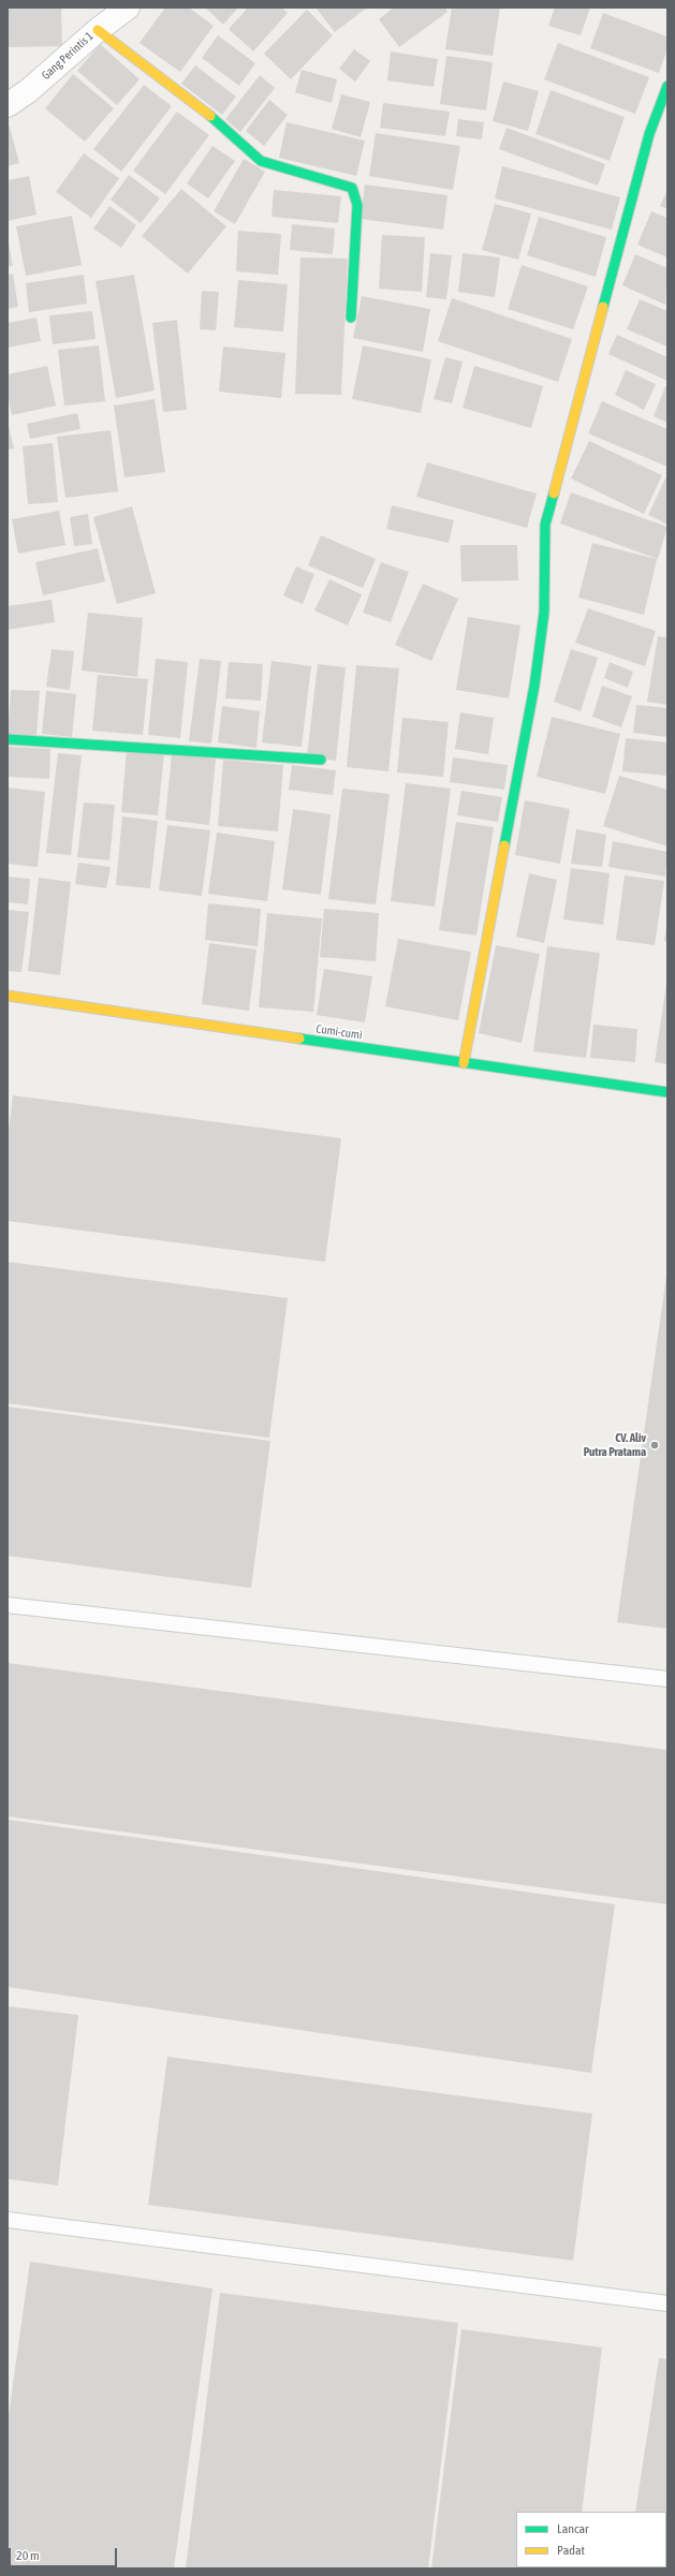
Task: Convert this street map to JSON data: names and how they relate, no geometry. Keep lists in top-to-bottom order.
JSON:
{
  "streets": {
    "street": ["Gang Perintis 1", "Cumi-cumi"]
  },
  "places": ["CV. Aliv Putra Pratama"],
  "legend": ["Lancar", "Padat"],
  "scale_bar": "20 m"
}
